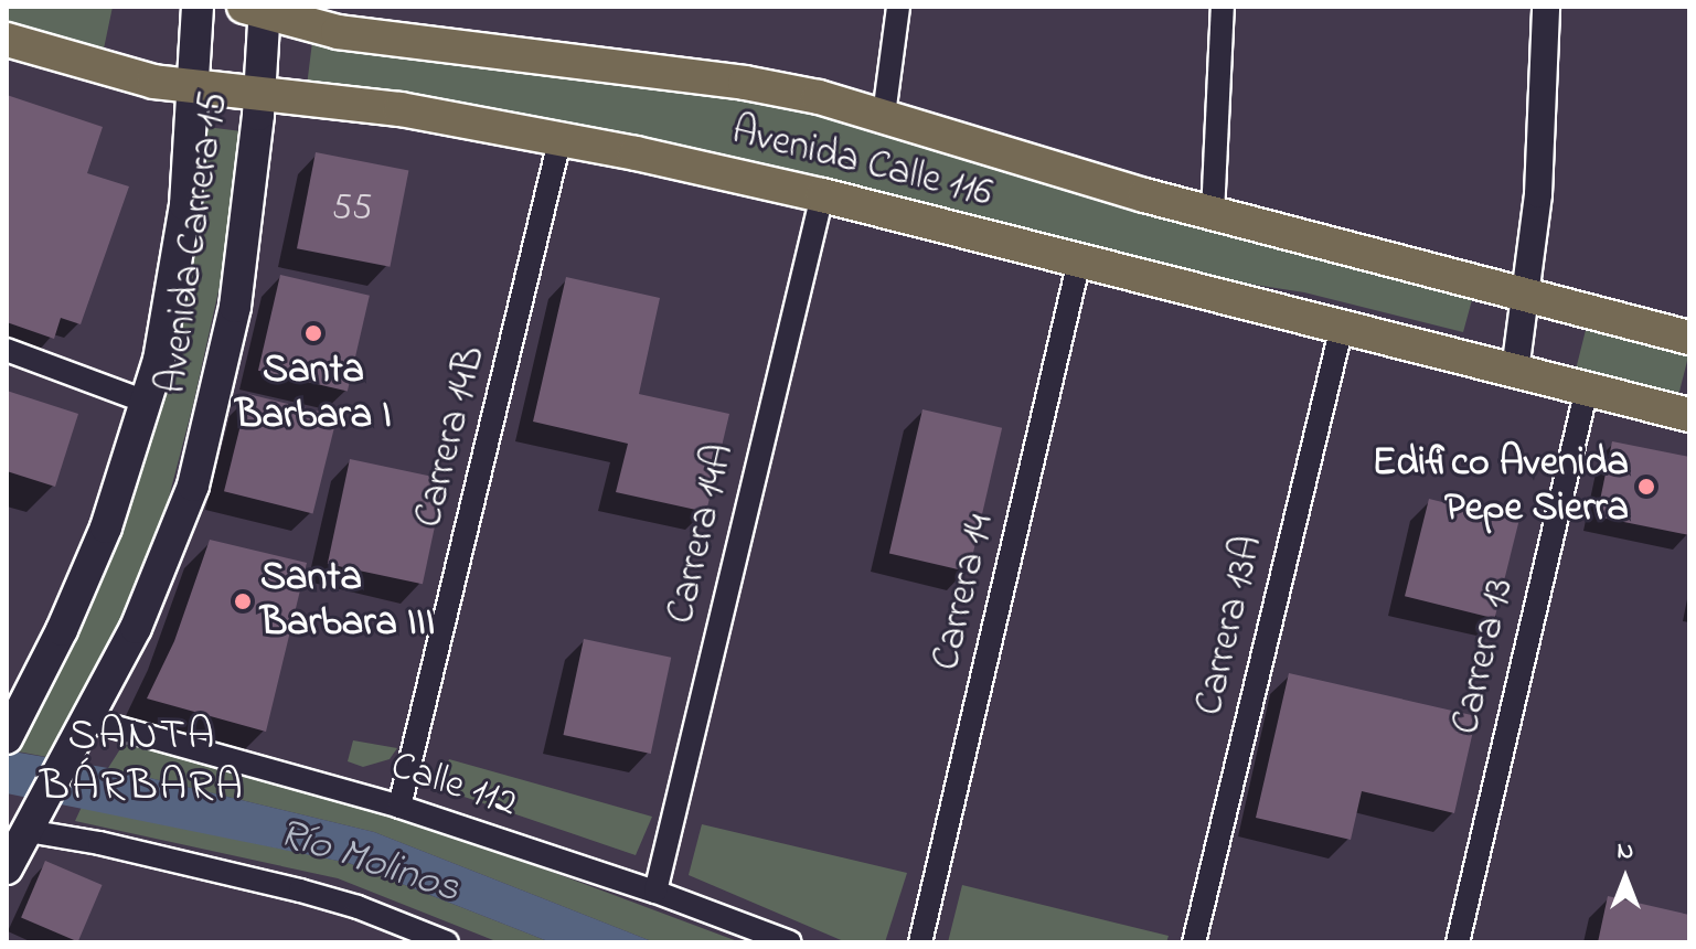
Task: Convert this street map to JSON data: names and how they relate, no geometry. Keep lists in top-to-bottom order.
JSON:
{
  "streets": {
    "main road": ["Avenida Calle 116", "Avenida Carrera 15"],
    "street": [
      "Carrera 14B",
      "Carrera 14A",
      "Carrera 14",
      "Carrera 13A",
      "Carrera 13",
      "Calle 112"
    ]
  },
  "crossings": [
    ["Avenida Calle 116", "Avenida Carrera 15"],
    ["Avenida Calle 116", "Carrera 14B"],
    ["Avenida Calle 116", "Carrera 14A"],
    ["Avenida Calle 116", "Carrera 14"],
    ["Avenida Calle 116", "Carrera 13A"],
    ["Avenida Calle 116", "Carrera 13"],
    ["Avenida Carrera 15", "Calle 112"],
    ["Carrera 14B", "Calle 112"],
    ["Carrera 14A", "Calle 112"]
  ],
  "districts": ["SANTA BÁRBARA"],
  "water": ["Río Molinos"],
  "places": ["Santa Barbara I", "Edifico Avenida Pepe Sierra", "Santa Barbara III"],
  "house_numbers": ["55"],
  "north": "top"
}
